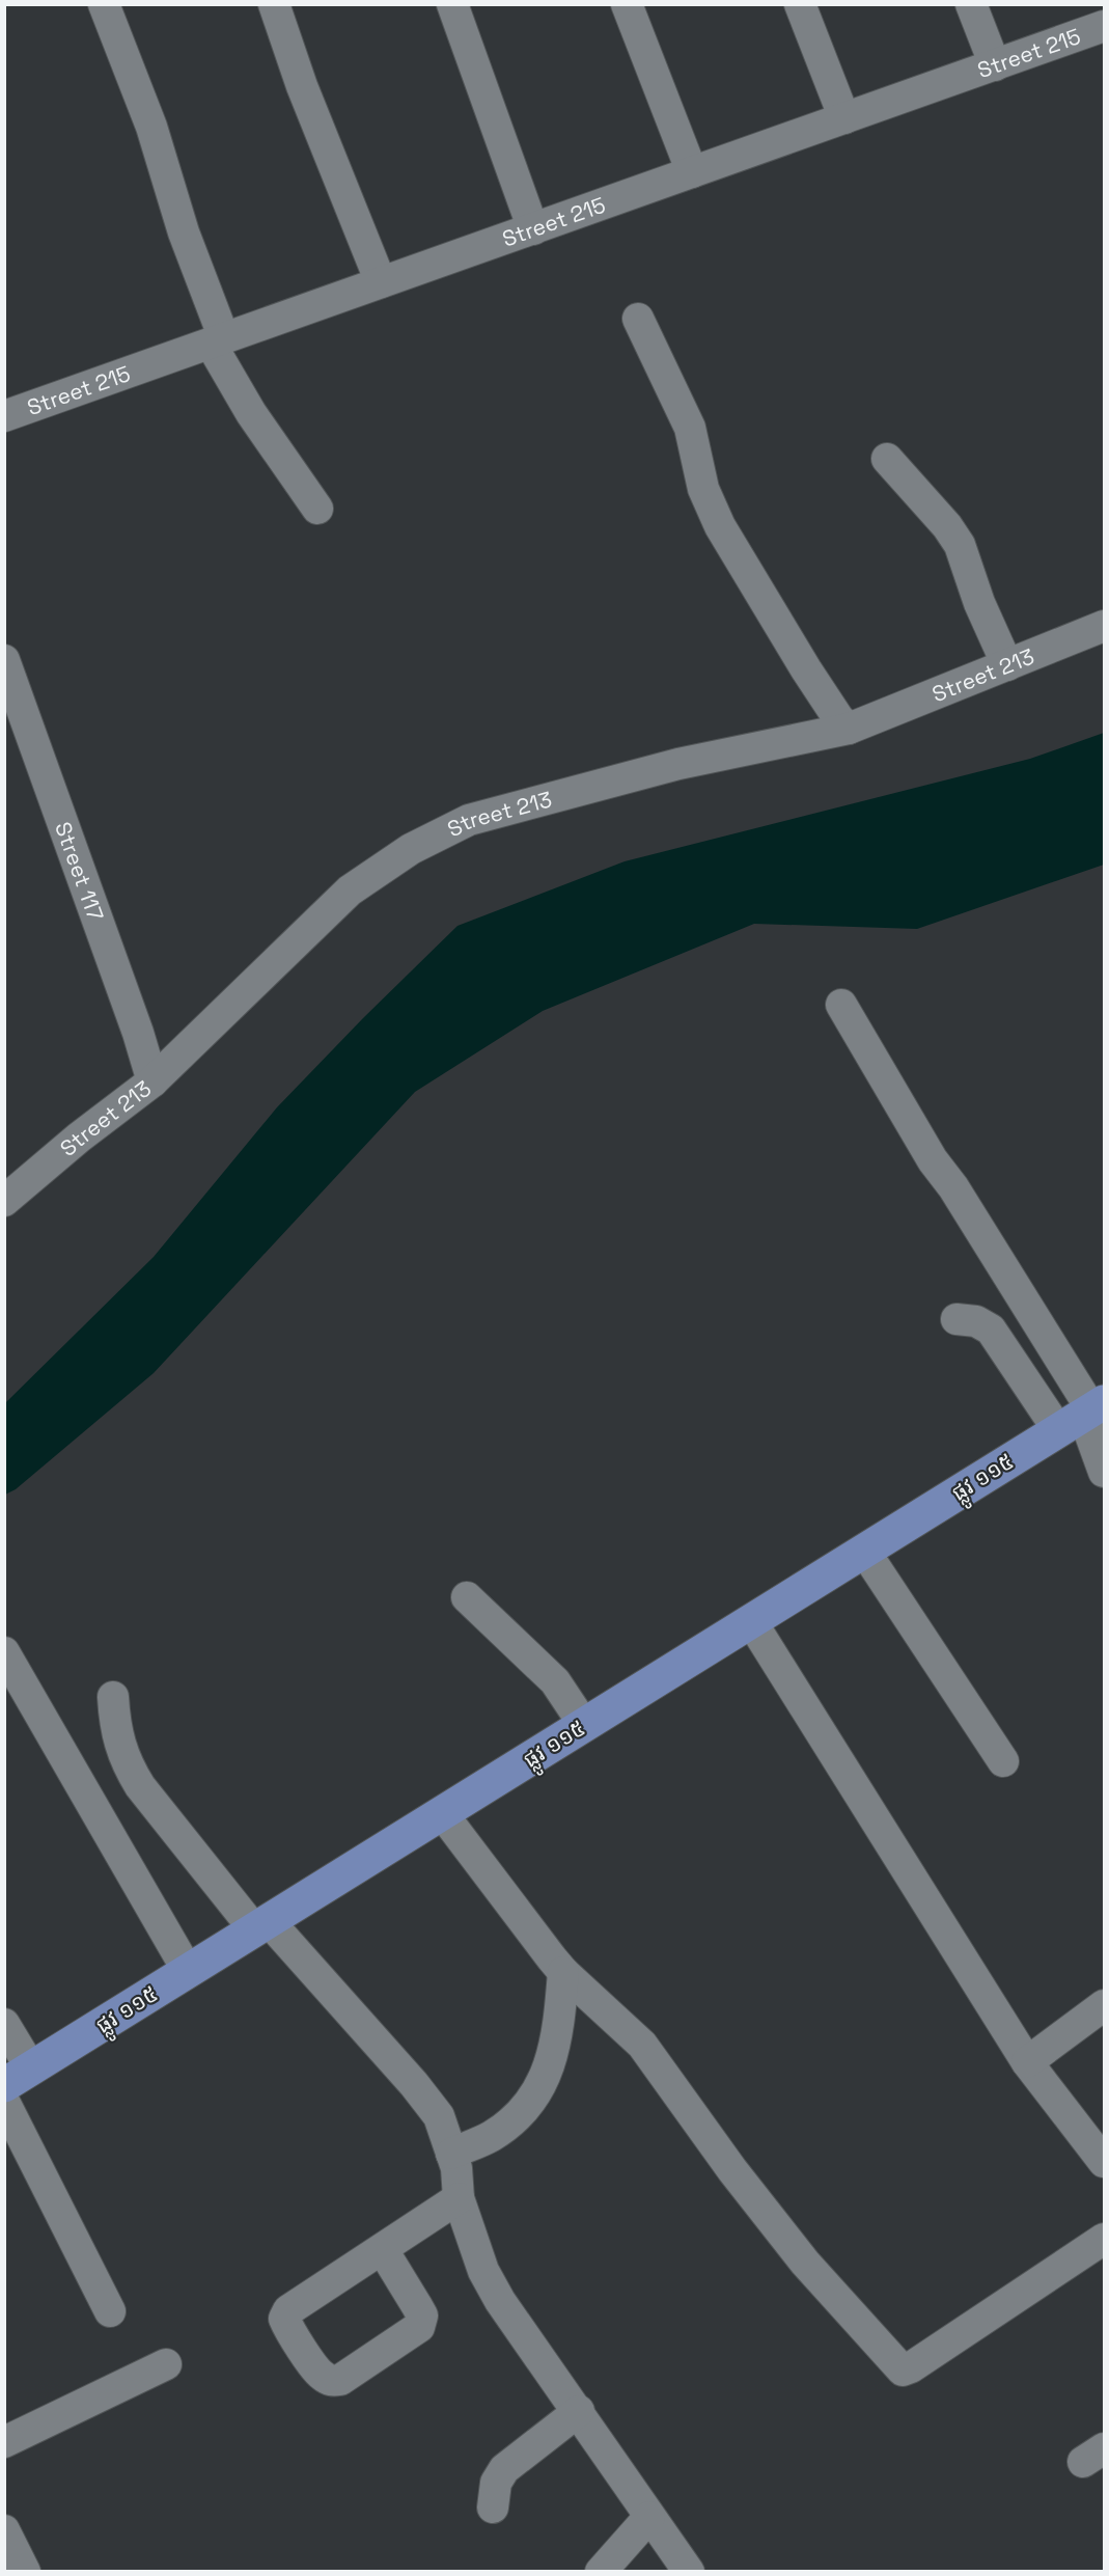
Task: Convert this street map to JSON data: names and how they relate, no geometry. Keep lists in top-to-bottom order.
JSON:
{
  "streets": {
    "main road": ["ផ្លូវ ១១៥"],
    "street": ["Street 215", "Street 213", "Street 117"]
  },
  "crossings": [
    ["Street 213", "Street 117"]
  ]
}
